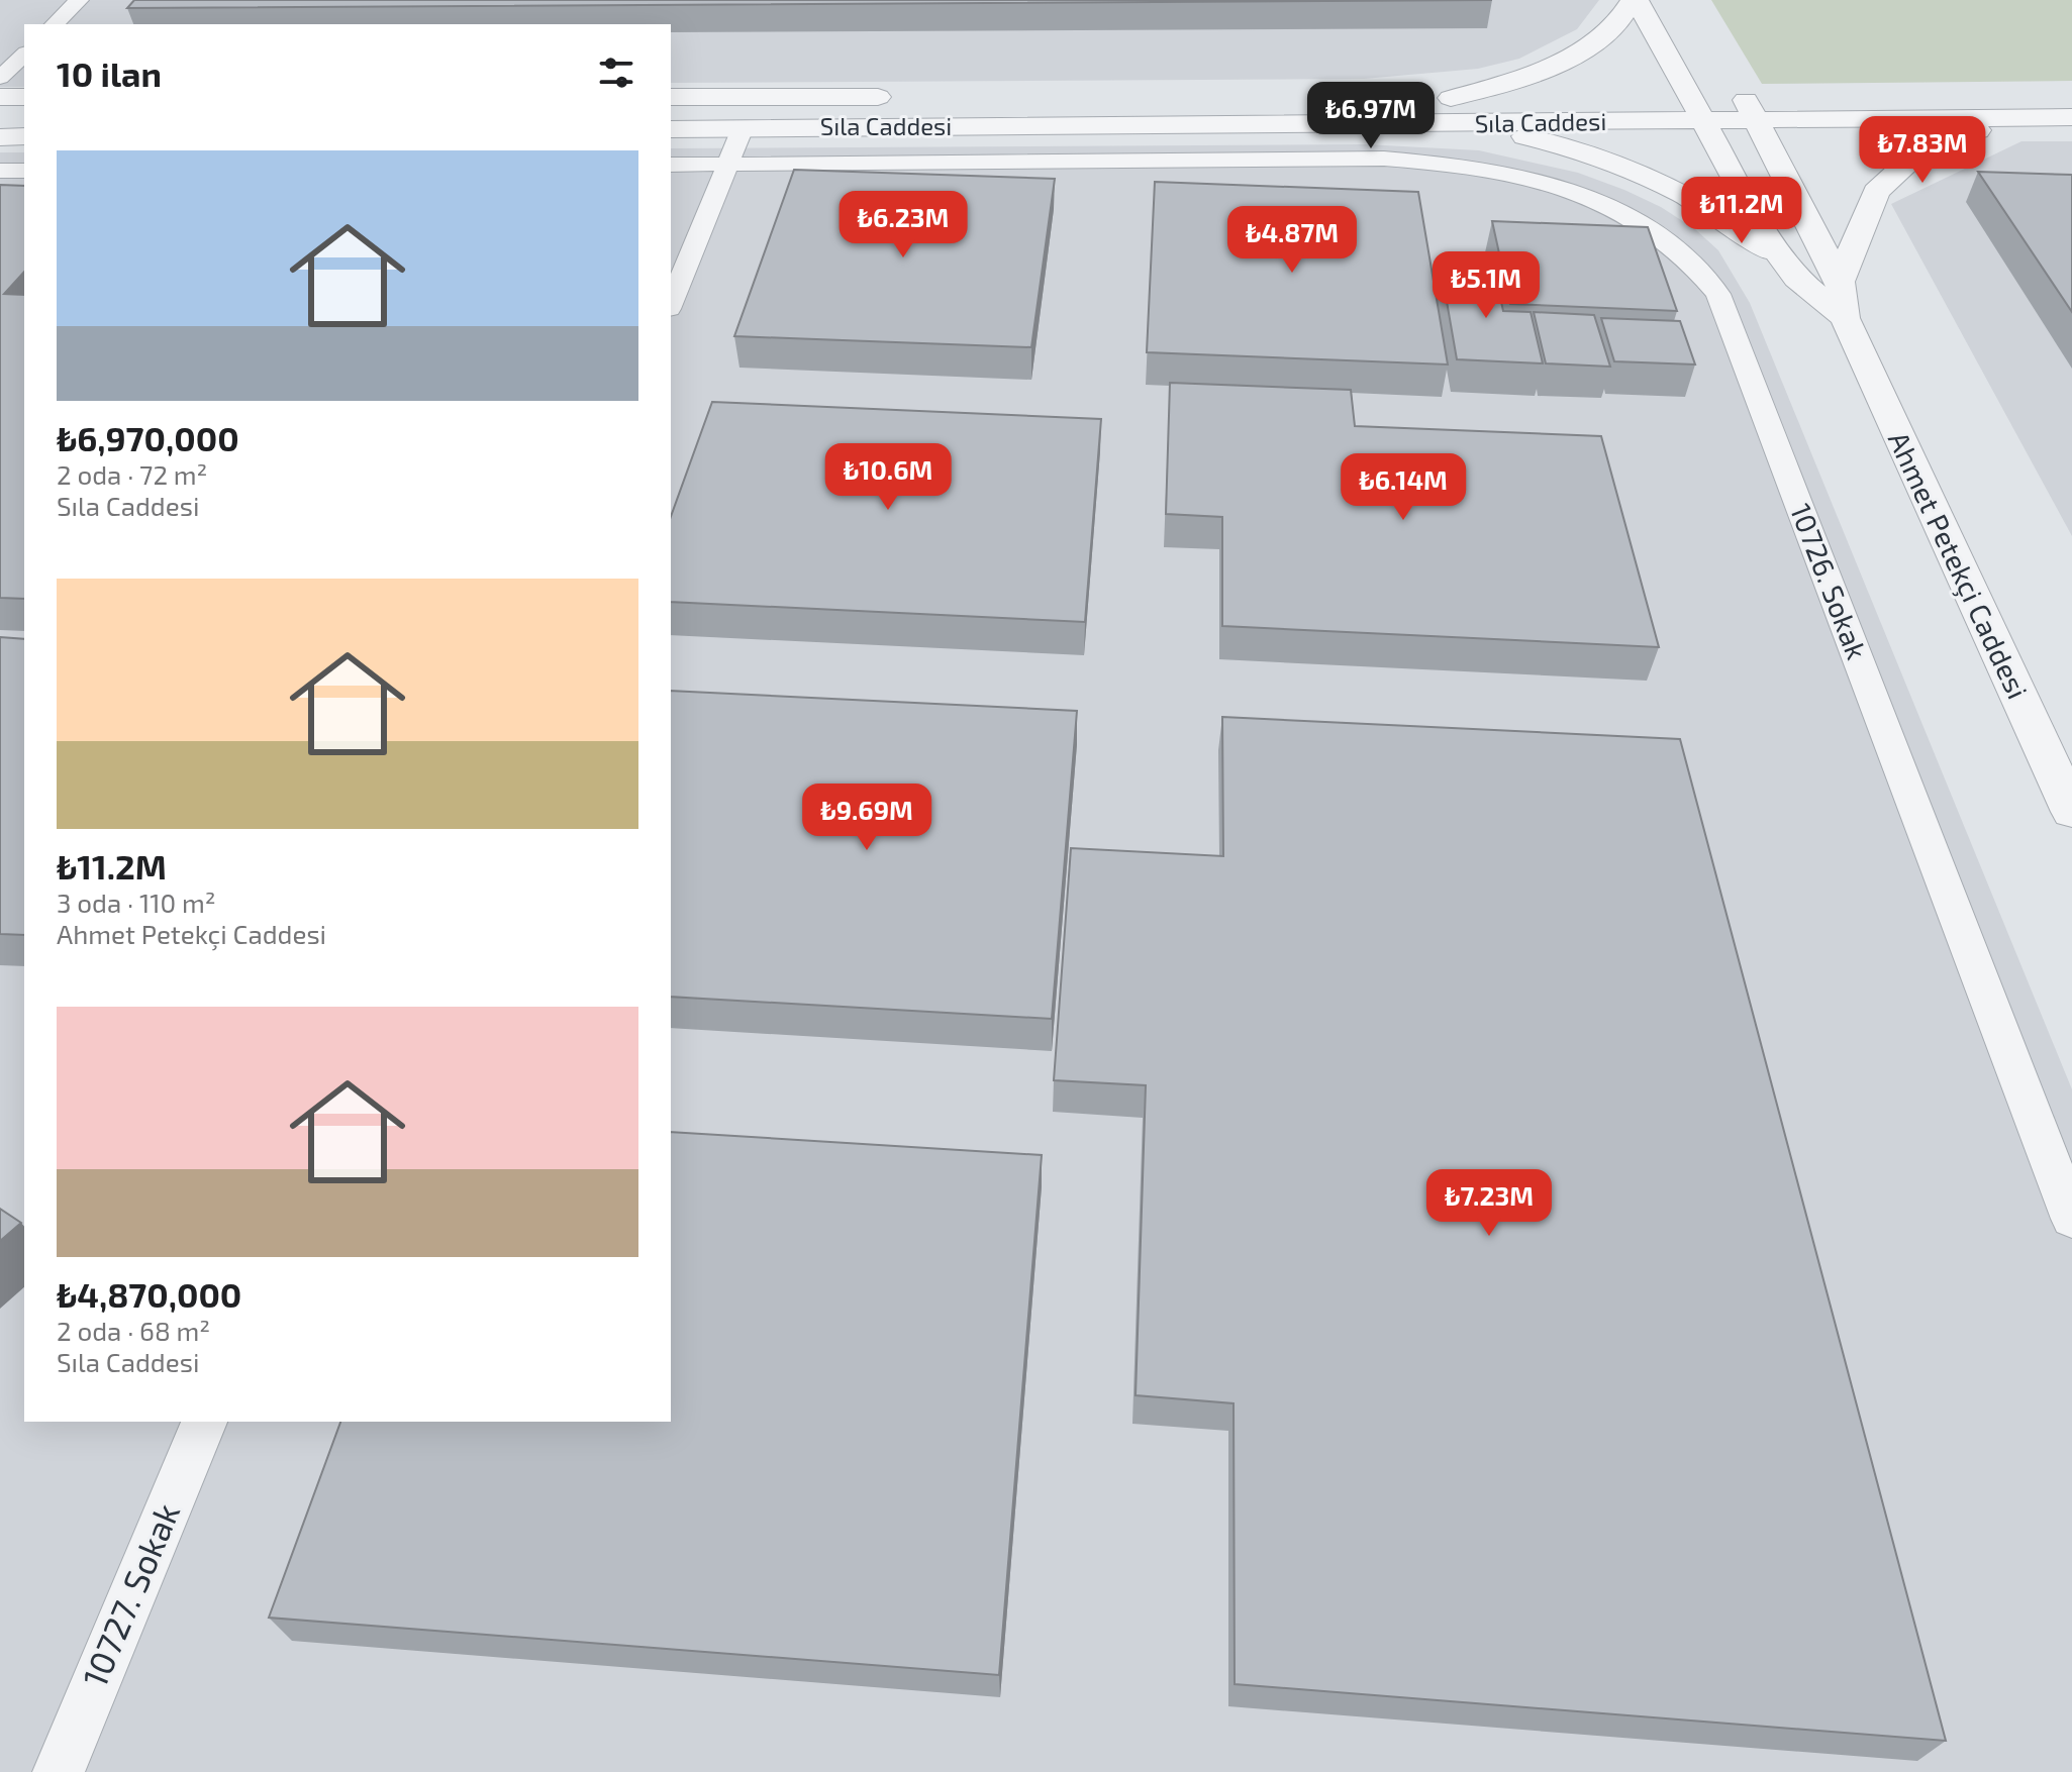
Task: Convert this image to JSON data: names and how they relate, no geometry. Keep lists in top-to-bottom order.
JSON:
{
  "streets": {
    "street": ["Sıla Caddesi", "Ahmet Petekçi Caddesi"],
    "lane": ["10726. Sokak", "10727. Sokak"]
  },
  "crossings": [
    ["Sıla Caddesi", "Ahmet Petekçi Caddesi"]
  ],
  "page": {
    "heading": "10 ilan",
    "price": [
      "₺6.97M",
      "₺7.83M",
      "₺11.2M",
      "₺6.23M",
      "₺4.87M",
      "₺5.1M",
      "₺10.6M",
      "₺6.14M",
      "₺9.69M",
      "₺7.23M"
    ],
    "list": [
      {
        "name": "₺6,970,000",
        "note": "2 oda · 72 m² · Sıla Caddesi"
      },
      {
        "name": "₺11.2M",
        "note": "3 oda · 110 m² · Ahmet Petekçi Caddesi"
      },
      {
        "name": "₺4,870,000",
        "note": "2 oda · 68 m² · Sıla Caddesi"
      }
    ]
  }
}
